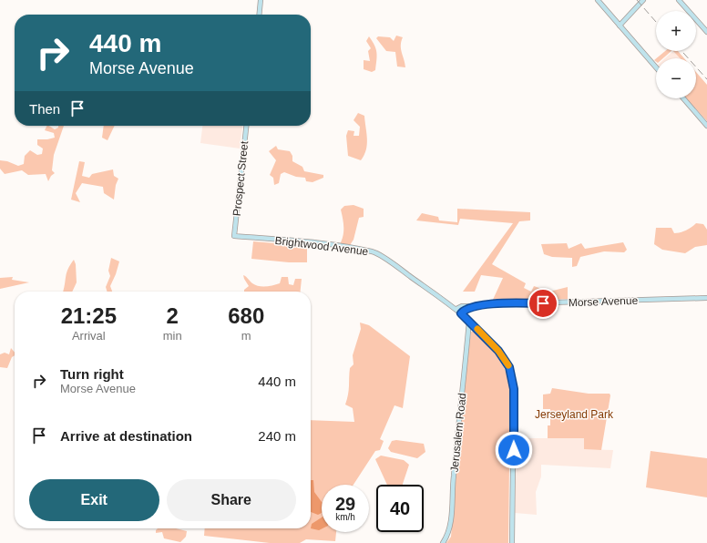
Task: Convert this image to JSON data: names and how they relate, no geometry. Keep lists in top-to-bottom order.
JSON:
{
  "streets": {
    "street": [
      "Prospect Street",
      "Brightwood Avenue",
      "Morse Avenue",
      "Jerusalem Road"
    ]
  },
  "crossings": [
    ["Prospect Street", "Brightwood Avenue"],
    ["Brightwood Avenue", "Morse Avenue"],
    ["Brightwood Avenue", "Jerusalem Road"]
  ],
  "parks": ["Jerseyland Park"],
  "page": {
    "map_buttons": ["+", "−"],
    "turn": ["440 m", "Morse Avenue"],
    "then": "Then",
    "eta": [
      "21:25",
      "Arrival",
      "2",
      "min",
      "680",
      "m"
    ],
    "list": [
      {
        "name": "Turn right",
        "note": "Morse Avenue",
        "value": "440 m"
      },
      {
        "name": "Arrive at destination",
        "value": "240 m"
      }
    ],
    "buttons": ["Exit", "Share"],
    "speed": "29 km/h",
    "limit": "40"
  }
}
